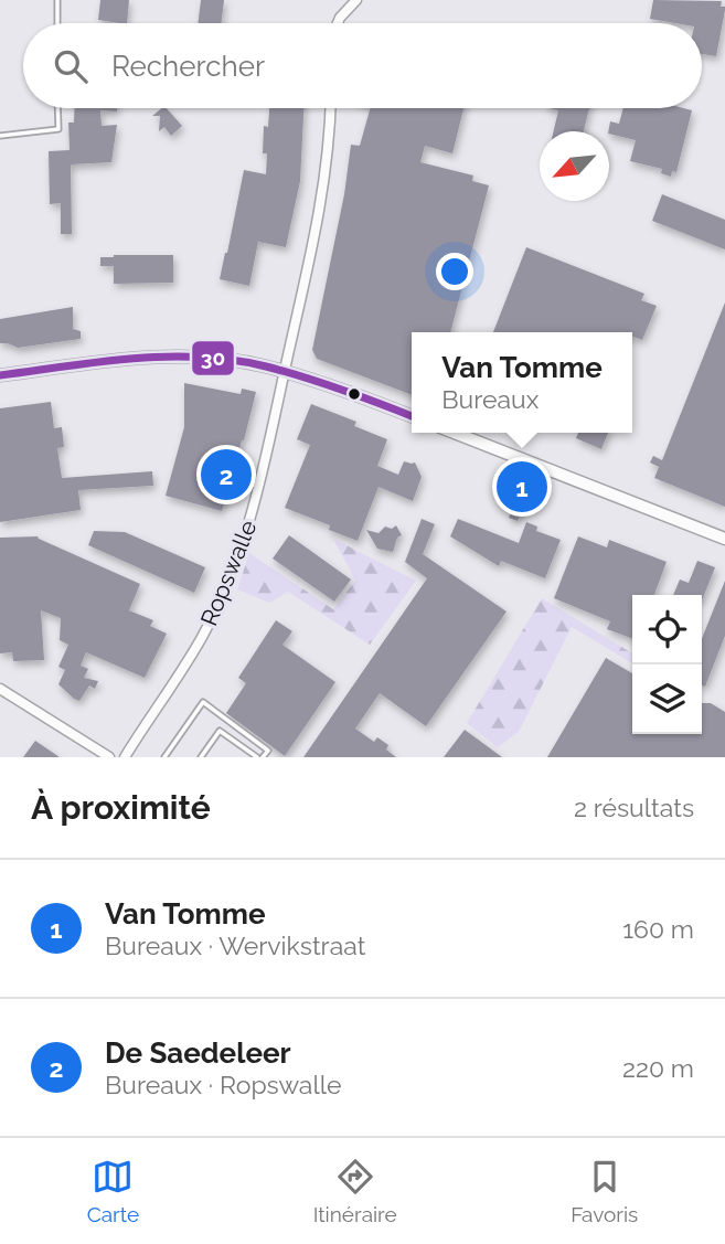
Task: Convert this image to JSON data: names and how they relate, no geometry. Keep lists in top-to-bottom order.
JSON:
{
  "streets": {
    "street": ["Ropswalle"]
  },
  "lines": ["transit line 30"],
  "north": "bottom left",
  "page": {
    "search": "Rechercher",
    "popup": ["Van Tomme", "Bureaux"],
    "pins": ["2", "1"],
    "heading": ["À proximité", "2 résultats"],
    "list": [
      {
        "mark": "1",
        "name": "Van Tomme",
        "note": "Bureaux · Wervikstraat",
        "value": "160 m"
      },
      {
        "mark": "2",
        "name": "De Saedeleer",
        "note": "Bureaux · Ropswalle",
        "value": "220 m"
      }
    ],
    "nav": ["Carte", "Itinéraire", "Favoris"]
  }
}
